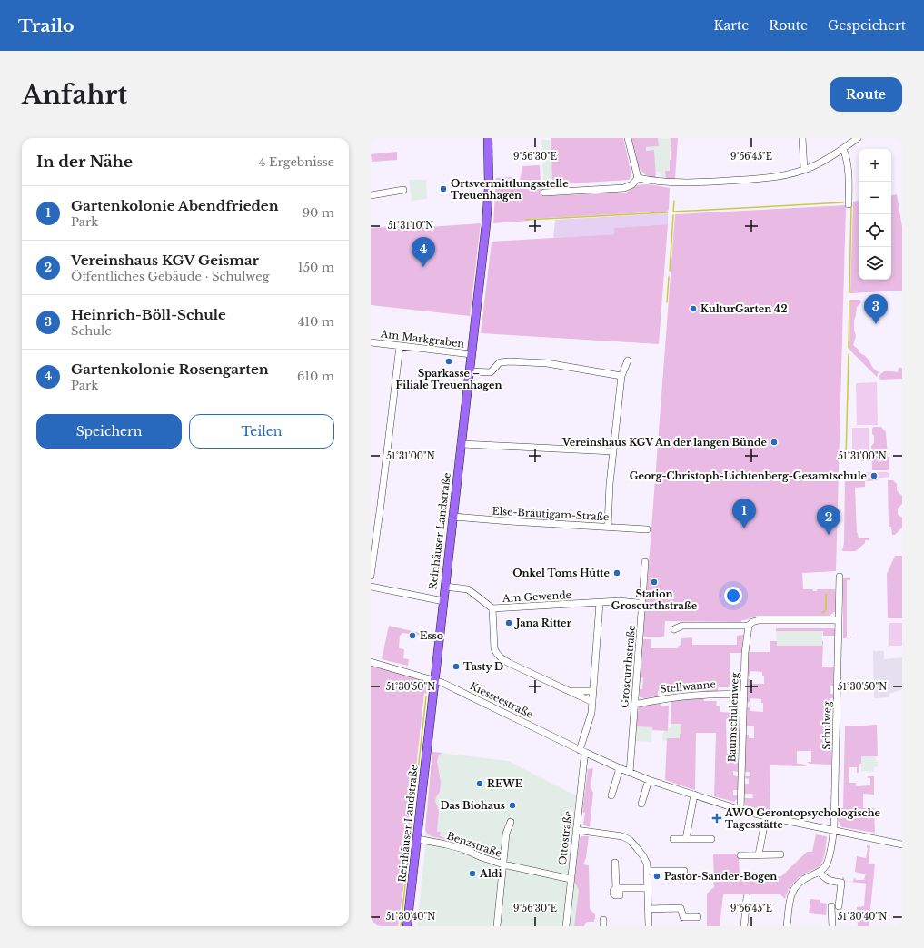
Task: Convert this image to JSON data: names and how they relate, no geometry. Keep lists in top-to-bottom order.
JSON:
{
  "streets": {
    "main road": ["Reinhäuser Landstraße"],
    "street": [
      "Am Markgraben",
      "Else-Bräutigam-Straße",
      "Am Gewende",
      "Groscurthstraße",
      "Stellwanne",
      "Kiesseestraße",
      "Baumschulenweg",
      "Schulweg",
      "Ottostraße",
      "Benzstraße"
    ]
  },
  "crossings": [
    ["Am Markgraben", "Reinhäuser Landstraße"],
    ["Else-Bräutigam-Straße", "Reinhäuser Landstraße"],
    ["Reinhäuser Landstraße", "Am Gewende"],
    ["Reinhäuser Landstraße", "Kiesseestraße"],
    ["Reinhäuser Landstraße", "Benzstraße"],
    ["Am Gewende", "Ottostraße"],
    ["Groscurthstraße", "Stellwanne"],
    ["Groscurthstraße", "Kiesseestraße"],
    ["Stellwanne", "Baumschulenweg"],
    ["Kiesseestraße", "Baumschulenweg"],
    ["Kiesseestraße", "Schulweg"],
    ["Kiesseestraße", "Ottostraße"],
    ["Ottostraße", "Benzstraße"]
  ],
  "places": {
    "other": [
      "Ortsvermittlungsstelle Treuenhagen",
      "KulturGarten 42",
      "Sparkasse – Filiale Treuenhagen",
      "Vereinshaus KGV An der langen Bünde",
      "Georg-Christoph-Lichtenberg-Gesamtschule",
      "Onkel Toms Hütte",
      "Station Groscurthstraße",
      "Jana Ritter",
      "Esso",
      "Tasty D",
      "REWE",
      "Das Biohaus",
      "Aldi",
      "Pastor-Sander-Bogen"
    ],
    "health": ["AWO Gerontopsychologische Tagesstätte"]
  },
  "page": {
    "header": "Trailo",
    "nav": ["Karte", "Route", "Gespeichert"],
    "buttons": [
      "Route",
      ["Speichern", "Teilen"]
    ],
    "title": "Anfahrt",
    "heading": ["In der Nähe", "4 Ergebnisse"],
    "map_buttons": ["+", "−"],
    "list": [
      {
        "mark": "1",
        "name": "Gartenkolonie Abendfrieden",
        "note": "Park",
        "value": "90 m"
      },
      {
        "mark": "2",
        "name": "Vereinshaus KGV Geismar",
        "note": "Öffentliches Gebäude · Schulweg",
        "value": "150 m"
      },
      {
        "mark": "3",
        "name": "Heinrich-Böll-Schule",
        "note": "Schule",
        "value": "410 m"
      },
      {
        "mark": "4",
        "name": "Gartenkolonie Rosengarten",
        "note": "Park",
        "value": "610 m"
      }
    ],
    "pins": [
      "4",
      "3",
      "1",
      "2"
    ]
  },
  "coordinates": [
    "9°56'30\"E",
    "9°56'45\"E",
    "51°31'10\"N",
    "51°31'00\"N",
    "51°30'50\"N",
    "51°30'40\"N"
  ]
}
